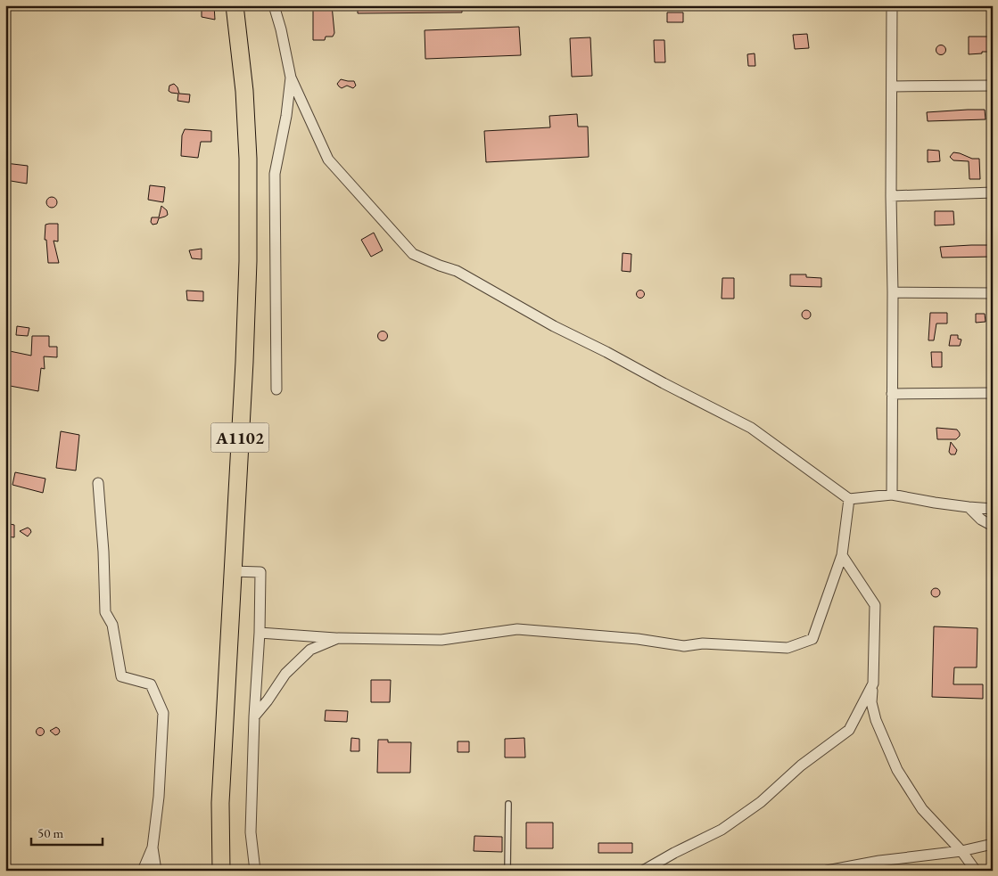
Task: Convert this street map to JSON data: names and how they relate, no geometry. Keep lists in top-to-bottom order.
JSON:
{
  "streets": {
    "main road": ["A1102"]
  },
  "scale_bar": "50 m"
}
